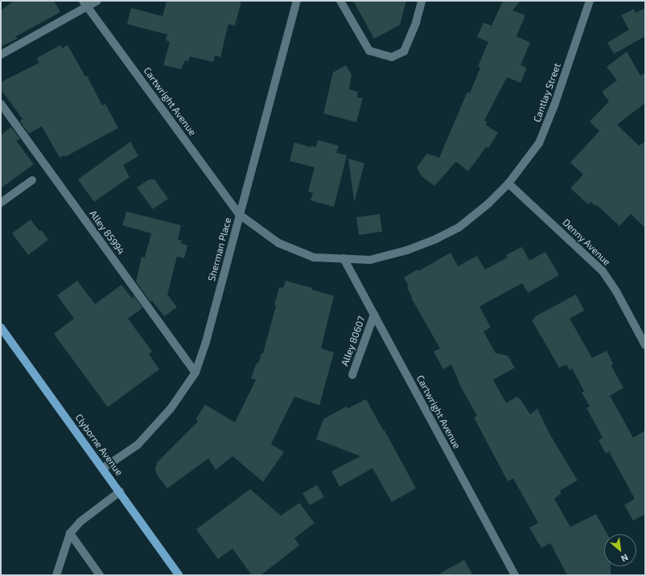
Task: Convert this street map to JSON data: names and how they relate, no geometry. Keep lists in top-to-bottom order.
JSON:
{
  "streets": {
    "main road": ["Clyborne Avenue"],
    "street": [
      "Cantlay Street",
      "Cartwright Avenue",
      "Alley 85994",
      "Denny Avenue",
      "Sherman Place",
      "Alley 80607"
    ]
  },
  "crossings": [
    ["Cantlay Street", "Cartwright Avenue"],
    ["Cantlay Street", "Denny Avenue"],
    ["Cartwright Avenue", "Sherman Place"],
    ["Cartwright Avenue", "Alley 80607"],
    ["Alley 85994", "Sherman Place"],
    ["Sherman Place", "Clyborne Avenue"]
  ],
  "north": "bottom right"
}
